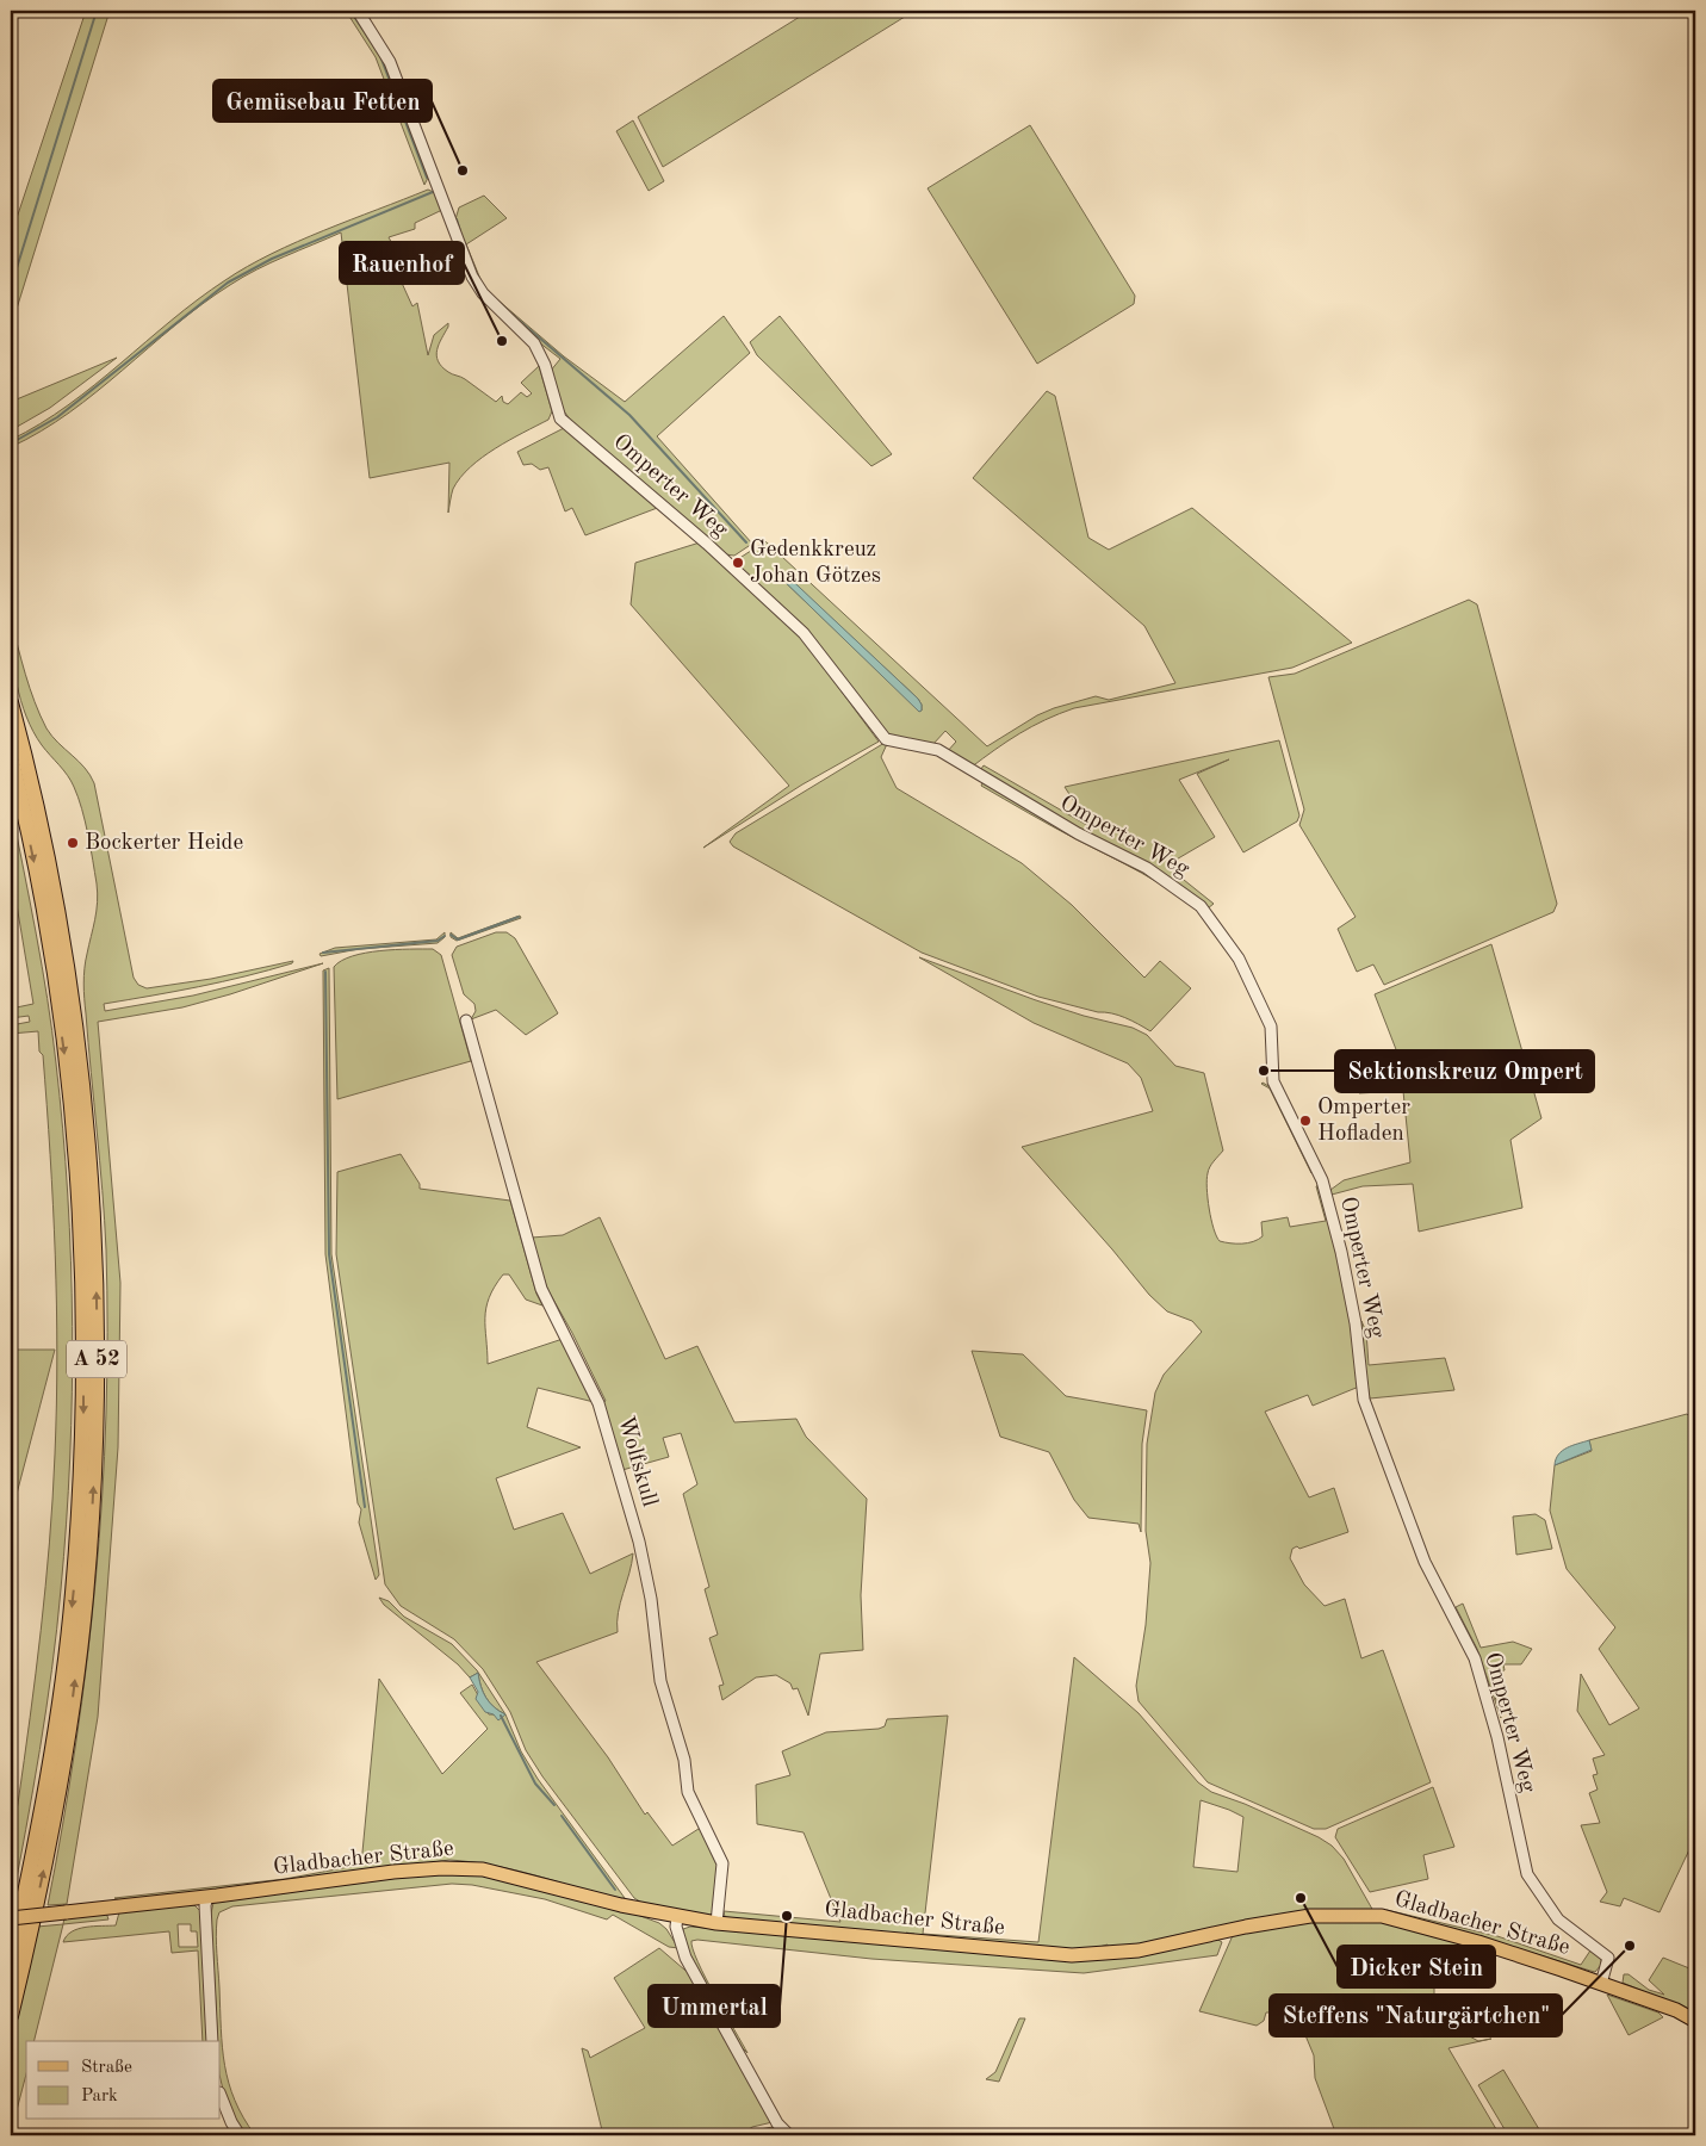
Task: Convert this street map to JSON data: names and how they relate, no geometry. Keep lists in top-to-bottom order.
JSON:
{
  "streets": {
    "highway": ["A 52"],
    "main road": ["Gladbacher Straße"],
    "street": ["Omperter Weg", "Wolfskull"]
  },
  "crossings": [
    ["Omperter Weg", "Gladbacher Straße"],
    ["Wolfskull", "Gladbacher Straße"]
  ],
  "places": [
    "Gemüsebau Fetten",
    "Rauenhof",
    "Gedenkkreuz Johan Götzes",
    "Bockerter Heide",
    "Sektionskreuz Ompert",
    "Omperter Hofladen",
    "Dicker Stein",
    "Ummertal",
    "Steffens \"Naturgärtchen\""
  ],
  "legend": ["Straße", "Park"]
}
